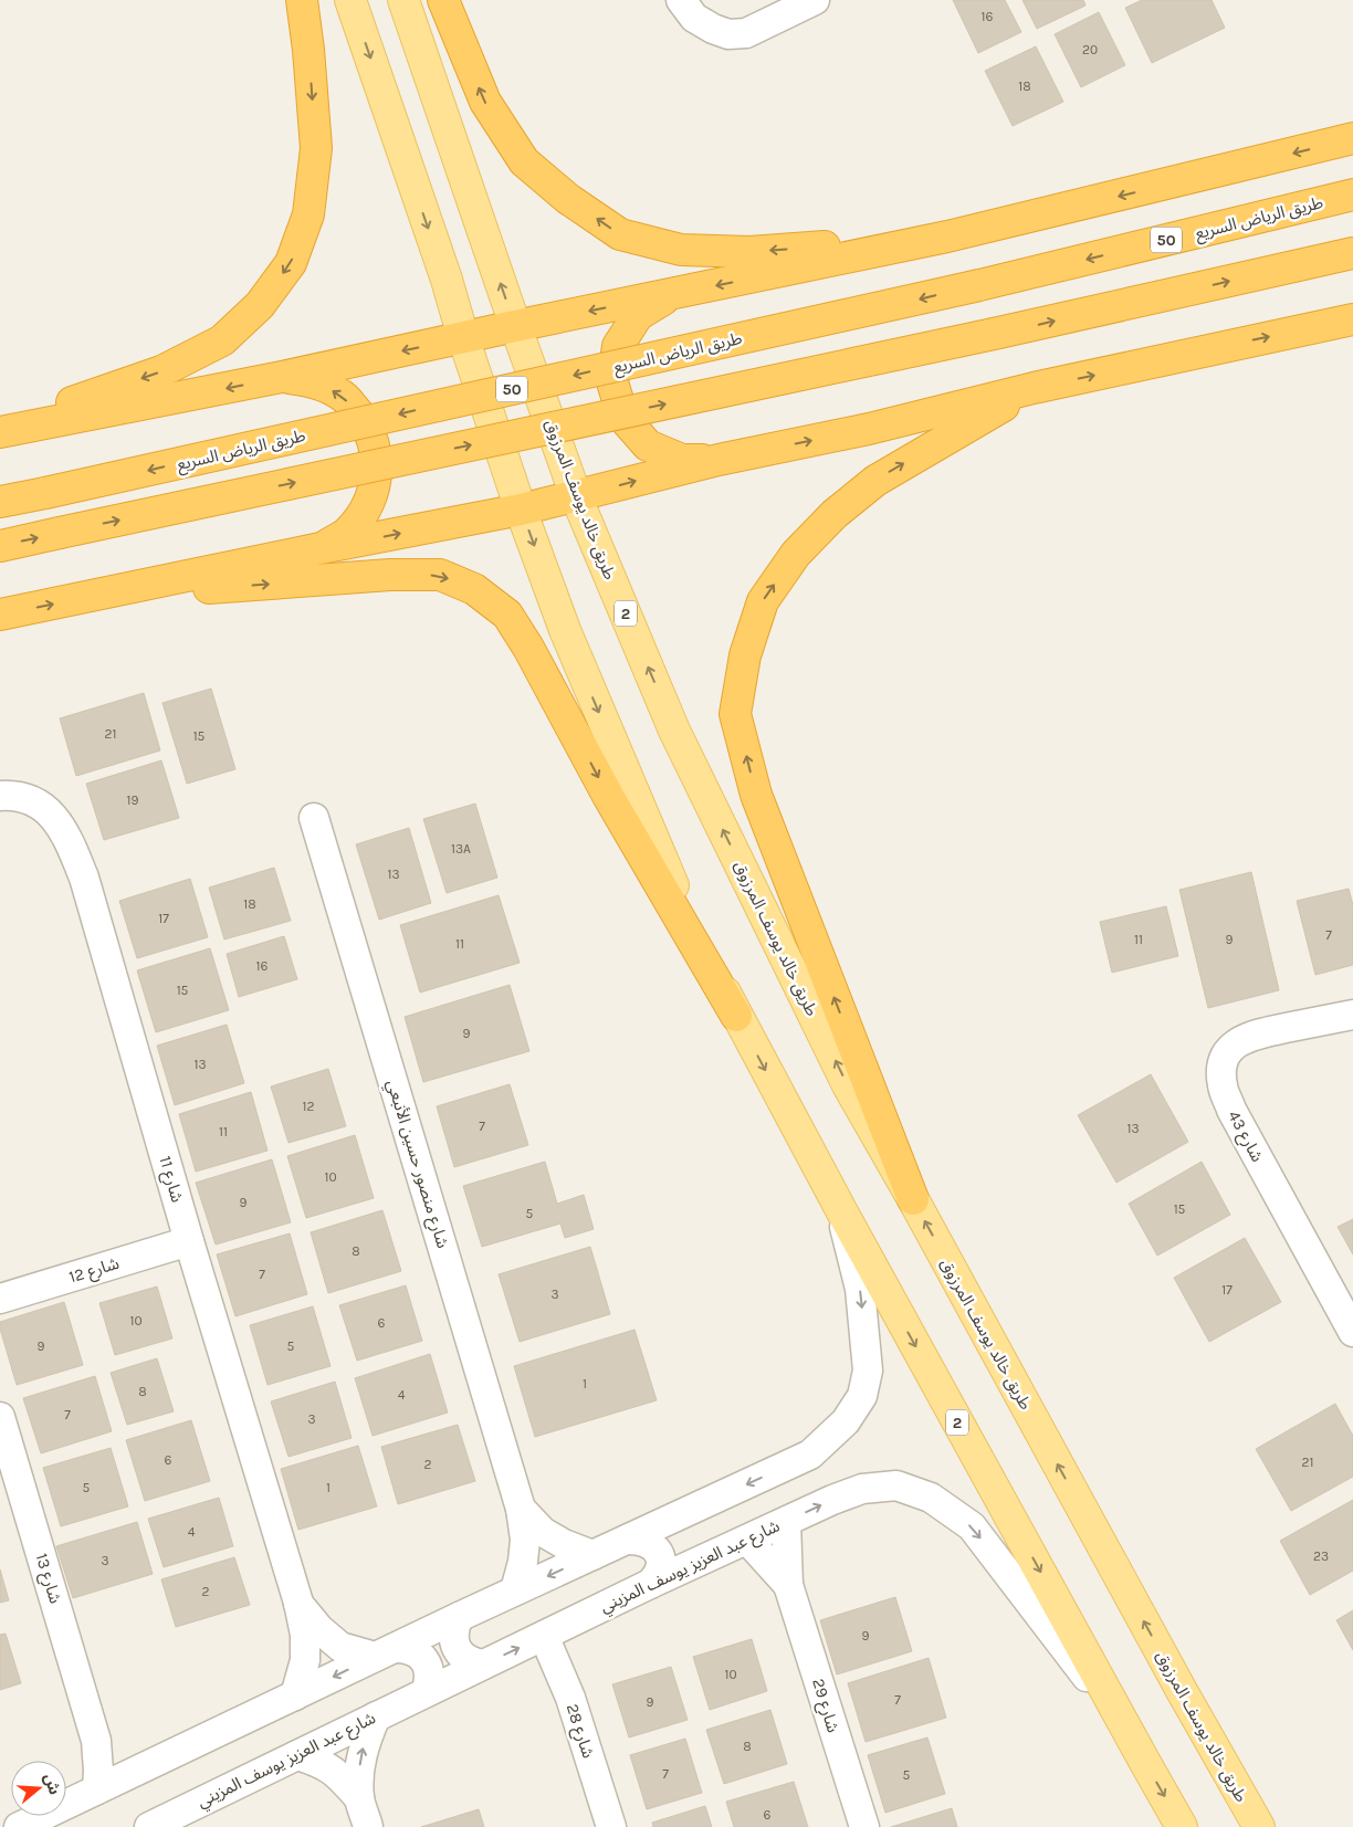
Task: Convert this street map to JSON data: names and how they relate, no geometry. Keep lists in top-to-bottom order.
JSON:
{
  "streets": {
    "highway": ["طريق الرياض السريع", "50"],
    "main road": ["طريق خالد يوسف المرزوق", "2"],
    "street": [
      "شارع 43",
      "شارع منصور حسين الأنبعي",
      "شارع 11",
      "شارع 12",
      "شارع عبد العزيز يوسف المزيني",
      "شارع 13",
      "شارع 29",
      "شارع 28"
    ]
  },
  "crossings": [
    ["2", "شارع عبد العزيز يوسف المزيني"],
    ["شارع 11", "شارع 12"],
    ["شارع 11", "شارع عبد العزيز يوسف المزيني"],
    ["شارع عبد العزيز يوسف المزيني", "شارع 29"],
    ["شارع عبد العزيز يوسف المزيني", "شارع 28"]
  ],
  "one_way": ["شارع عبد العزيز يوسف المزيني"],
  "house_numbers": [
    "16",
    "20",
    "18",
    "21",
    "15",
    "19",
    "13A",
    "13",
    "18",
    "17",
    "7",
    "11",
    "9",
    "11",
    "16",
    "15",
    "9",
    "13",
    "12",
    "7",
    "13",
    "11",
    "10",
    "9",
    "15",
    "5",
    "8",
    "7",
    "17",
    "3",
    "10",
    "6",
    "9",
    "5",
    "1",
    "8",
    "4",
    "7",
    "3",
    "6",
    "21",
    "2",
    "5",
    "1",
    "4",
    "23",
    "3",
    "2",
    "9",
    "10",
    "7",
    "9",
    "8",
    "7",
    "5",
    "6"
  ],
  "north": "right"
}
